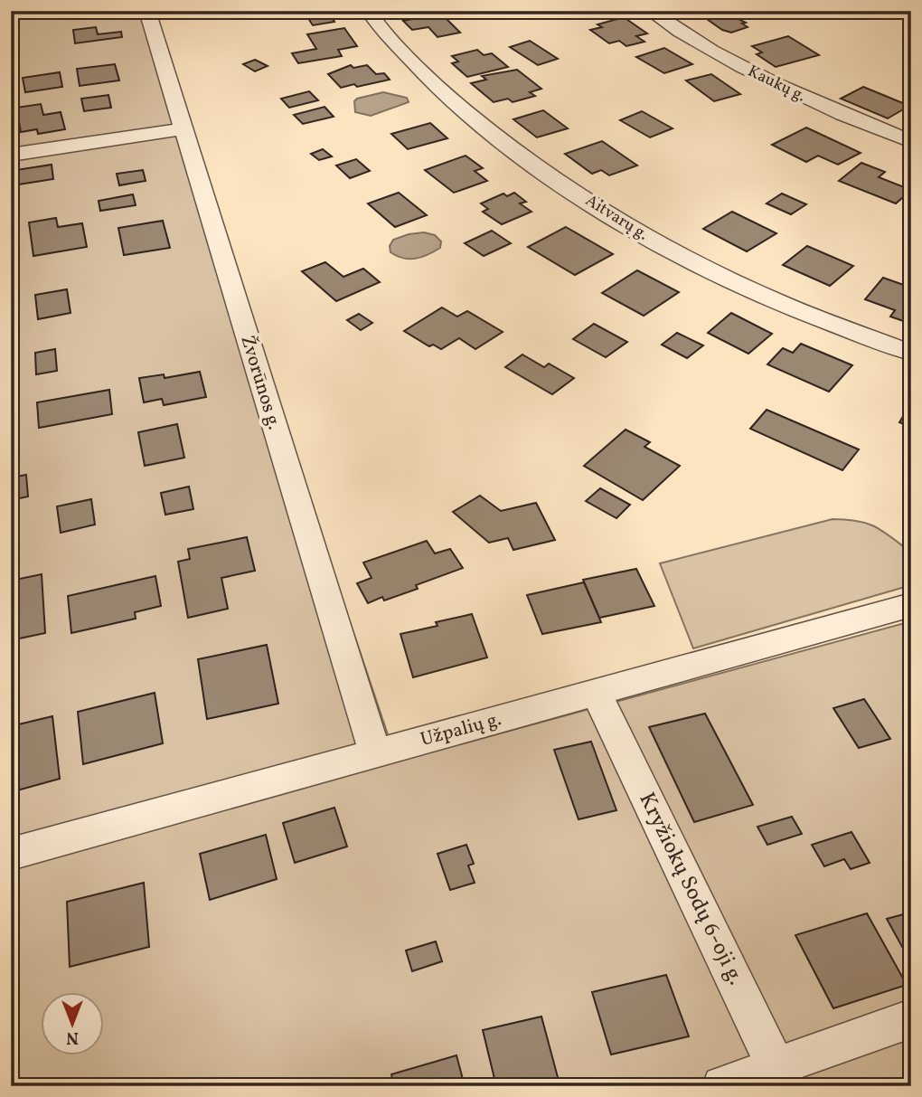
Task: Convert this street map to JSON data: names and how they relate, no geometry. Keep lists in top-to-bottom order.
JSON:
{
  "streets": {
    "street": [
      "Kaukų g.",
      "Aitvarų g.",
      "Žvorūnos g.",
      "Užpalių g.",
      "Kryžiokų Sodų 6-oji g."
    ]
  },
  "crossings": [
    ["Žvorūnos g.", "Užpalių g."],
    ["Užpalių g.", "Kryžiokų Sodų 6-oji g."]
  ],
  "north": "bottom"
}
